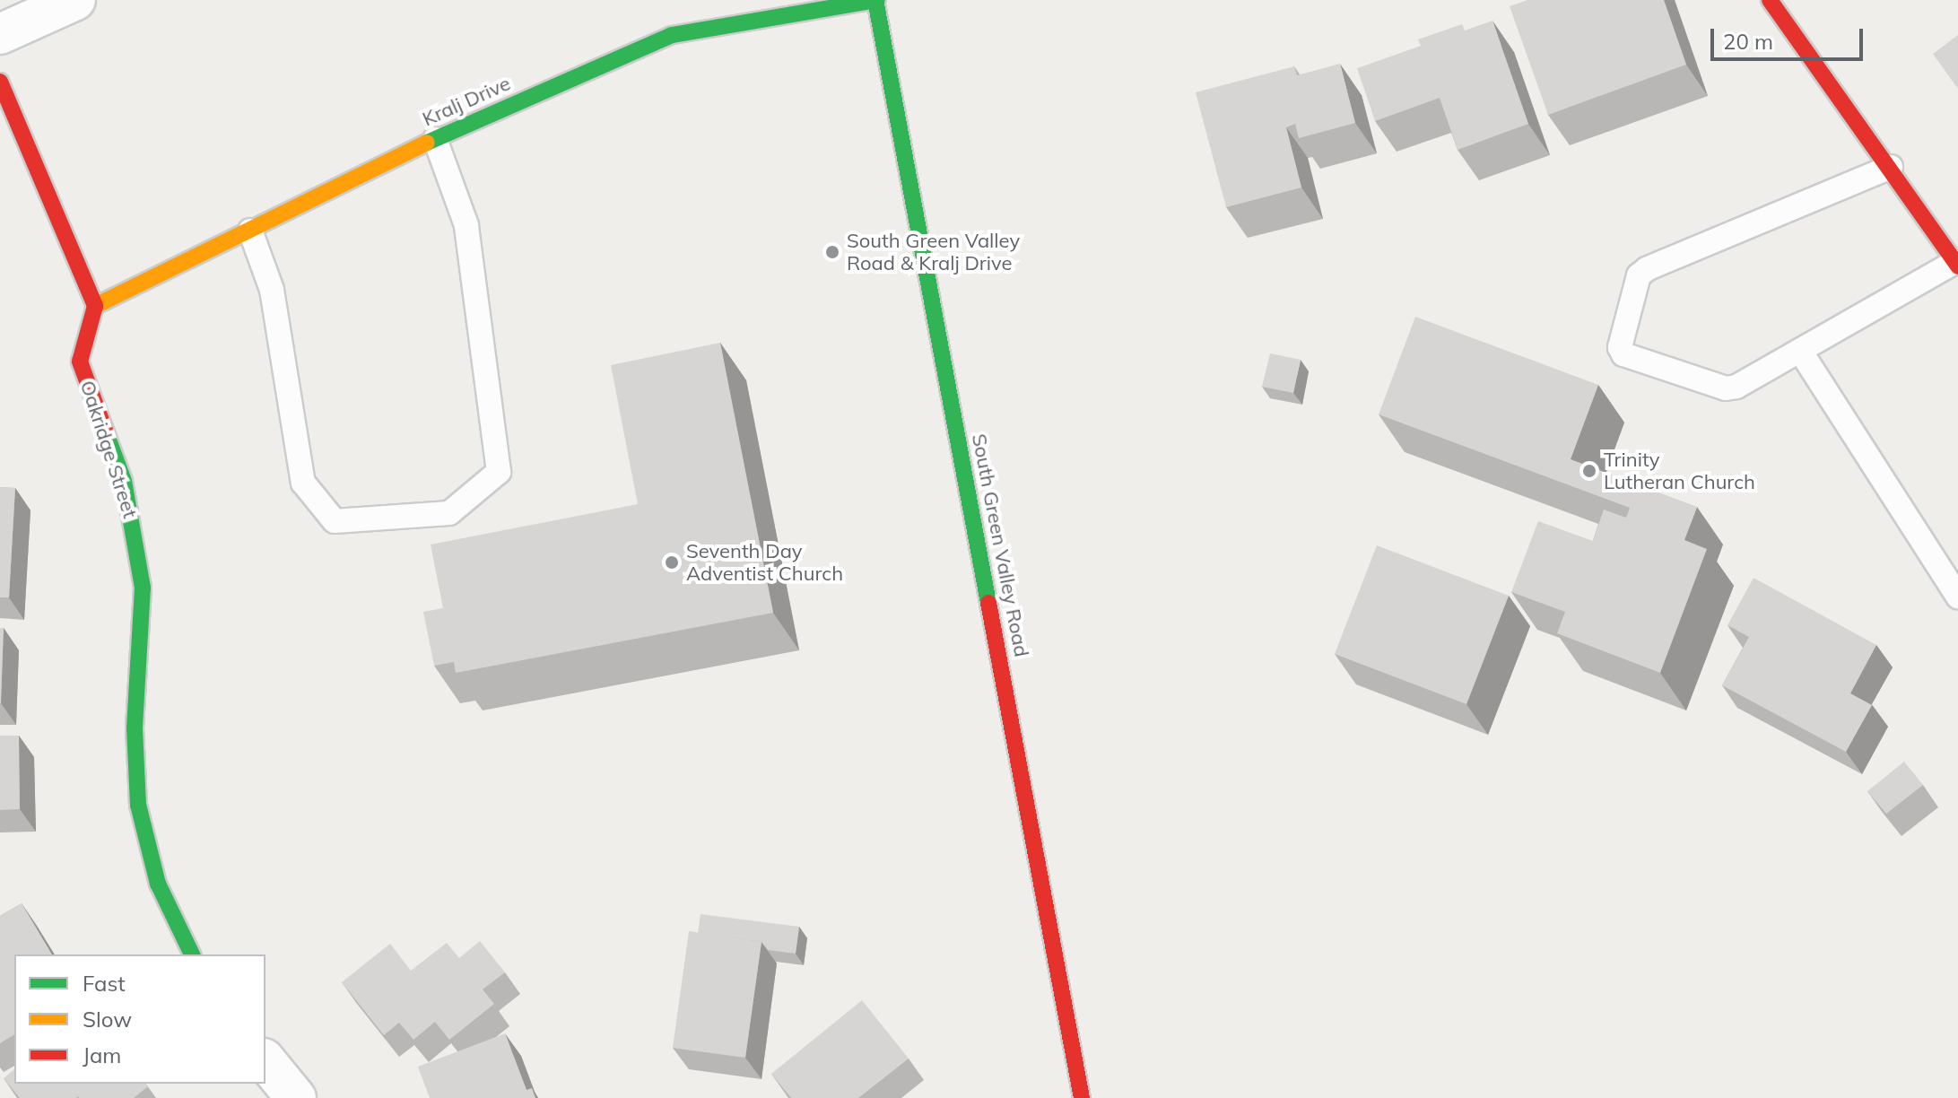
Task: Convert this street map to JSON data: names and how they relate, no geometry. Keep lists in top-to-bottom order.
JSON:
{
  "streets": {
    "street": ["Kralj Drive", "Oakridge Street", "South Green Valley Road"]
  },
  "crossings": [
    ["Kralj Drive", "Oakridge Street"],
    ["Kralj Drive", "South Green Valley Road"]
  ],
  "places": ["South Green Valley Road & Kralj Drive", "Trinity Lutheran Church", "Seventh Day Adventist Church"],
  "legend": ["Fast", "Slow", "Jam"],
  "scale_bar": "20 m"
}
